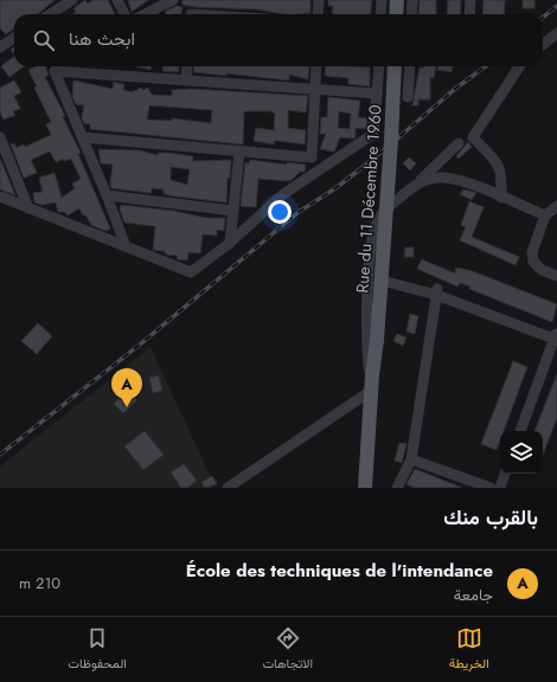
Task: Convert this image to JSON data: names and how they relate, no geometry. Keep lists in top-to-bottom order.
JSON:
{
  "streets": {
    "main road": ["Rue du 11 Décembre 1960"]
  },
  "page": {
    "search": "ابحث هنا",
    "pins": "A",
    "heading": "بالقرب منك",
    "list": [
      {
        "mark": "A",
        "name": "École des techniques de l'intendance",
        "note": "جامعة",
        "value": "210 m"
      }
    ],
    "nav": ["الخريطة", "الاتجاهات", "المحفوظات"]
  }
}
